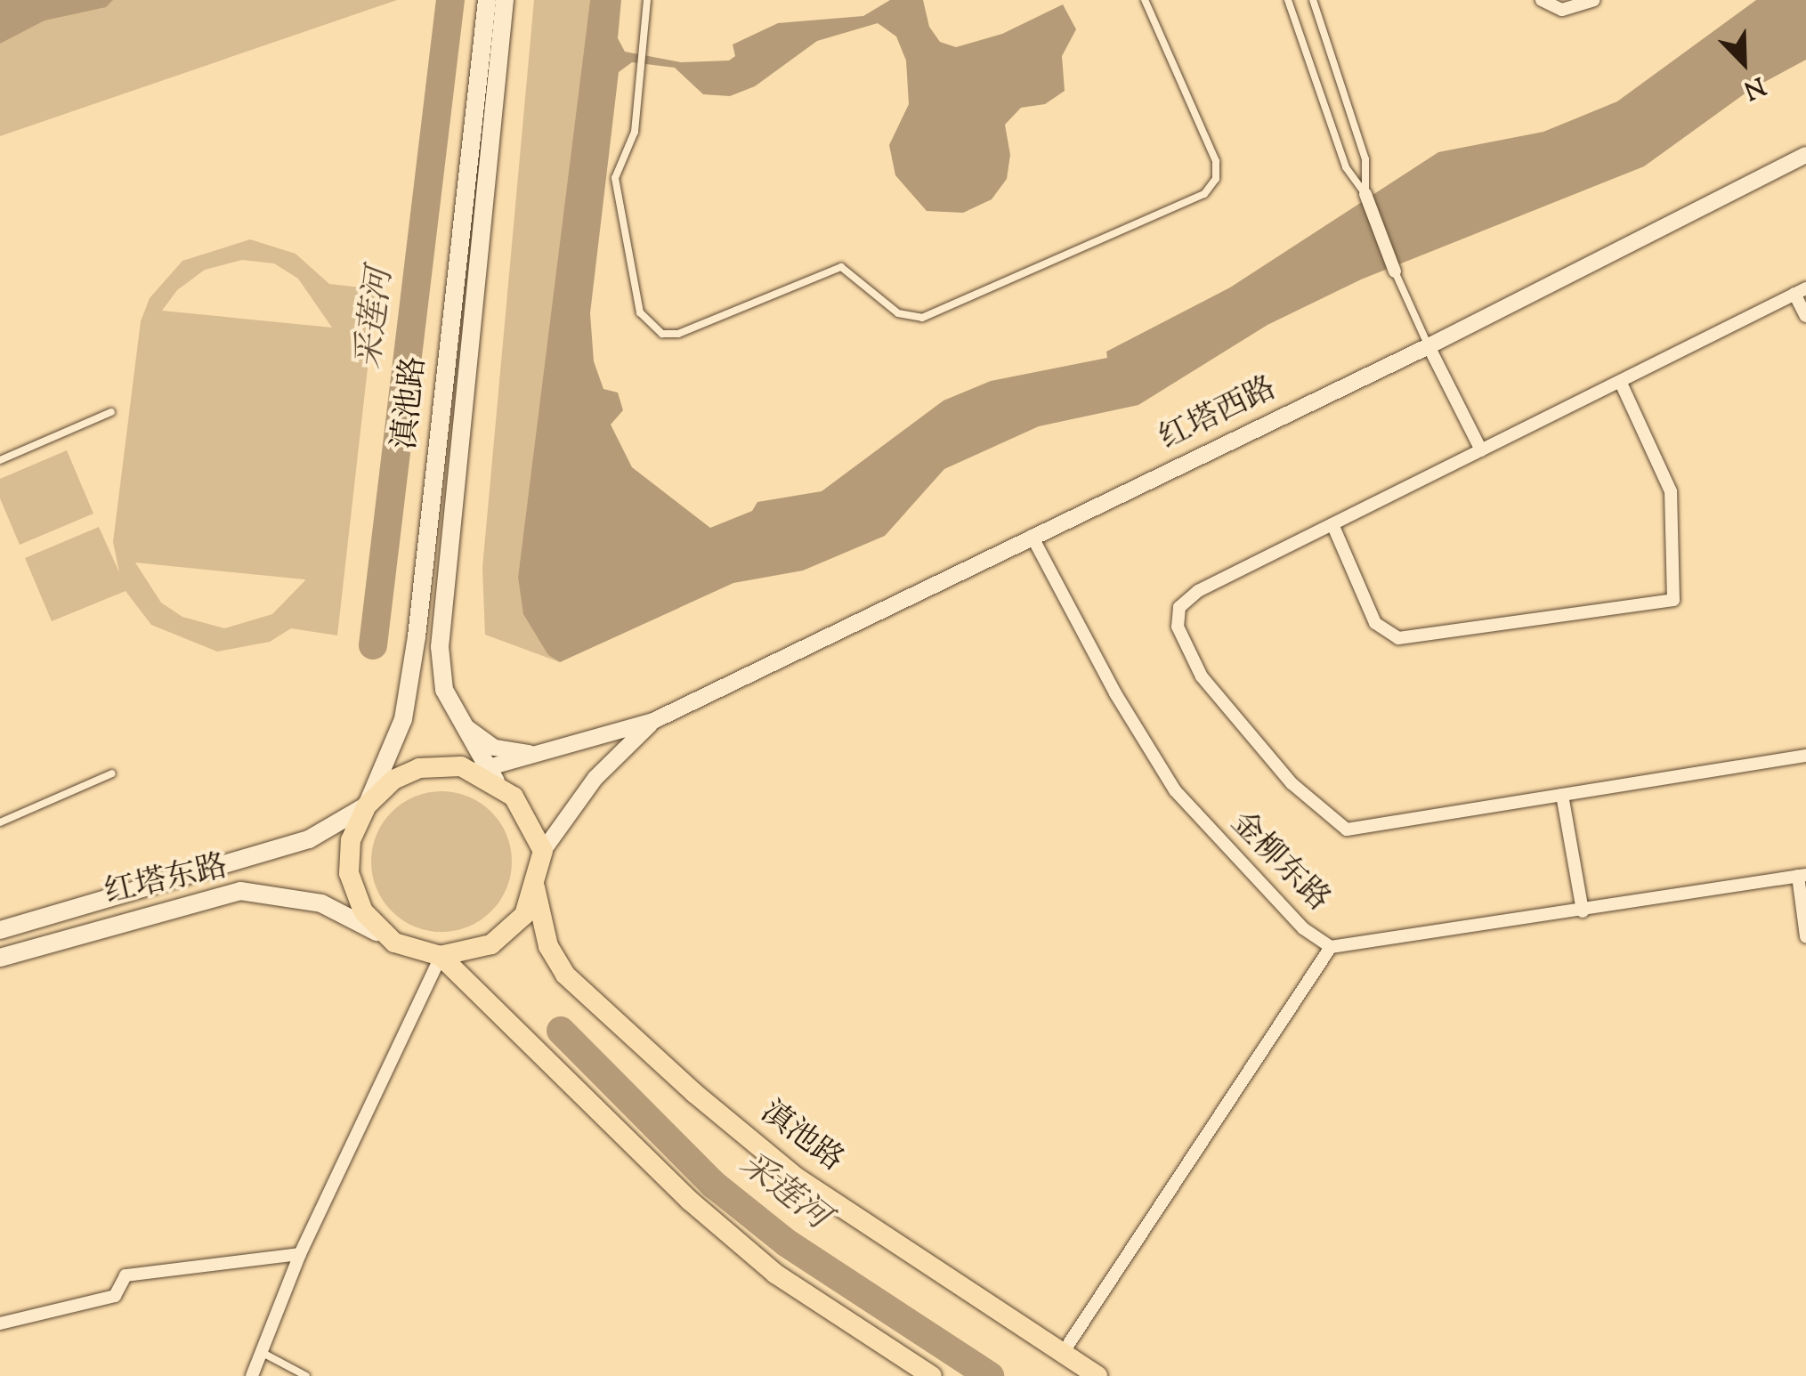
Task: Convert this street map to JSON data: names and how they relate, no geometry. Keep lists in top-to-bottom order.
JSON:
{
  "streets": {
    "main road": ["滇池路", "红塔东路"],
    "street": ["红塔西路", "金柳东路"]
  },
  "crossings": [
    ["滇池路", "红塔东路"],
    ["红塔西路", "金柳东路"]
  ],
  "water": ["采莲河"],
  "north": "bottom right"
}
